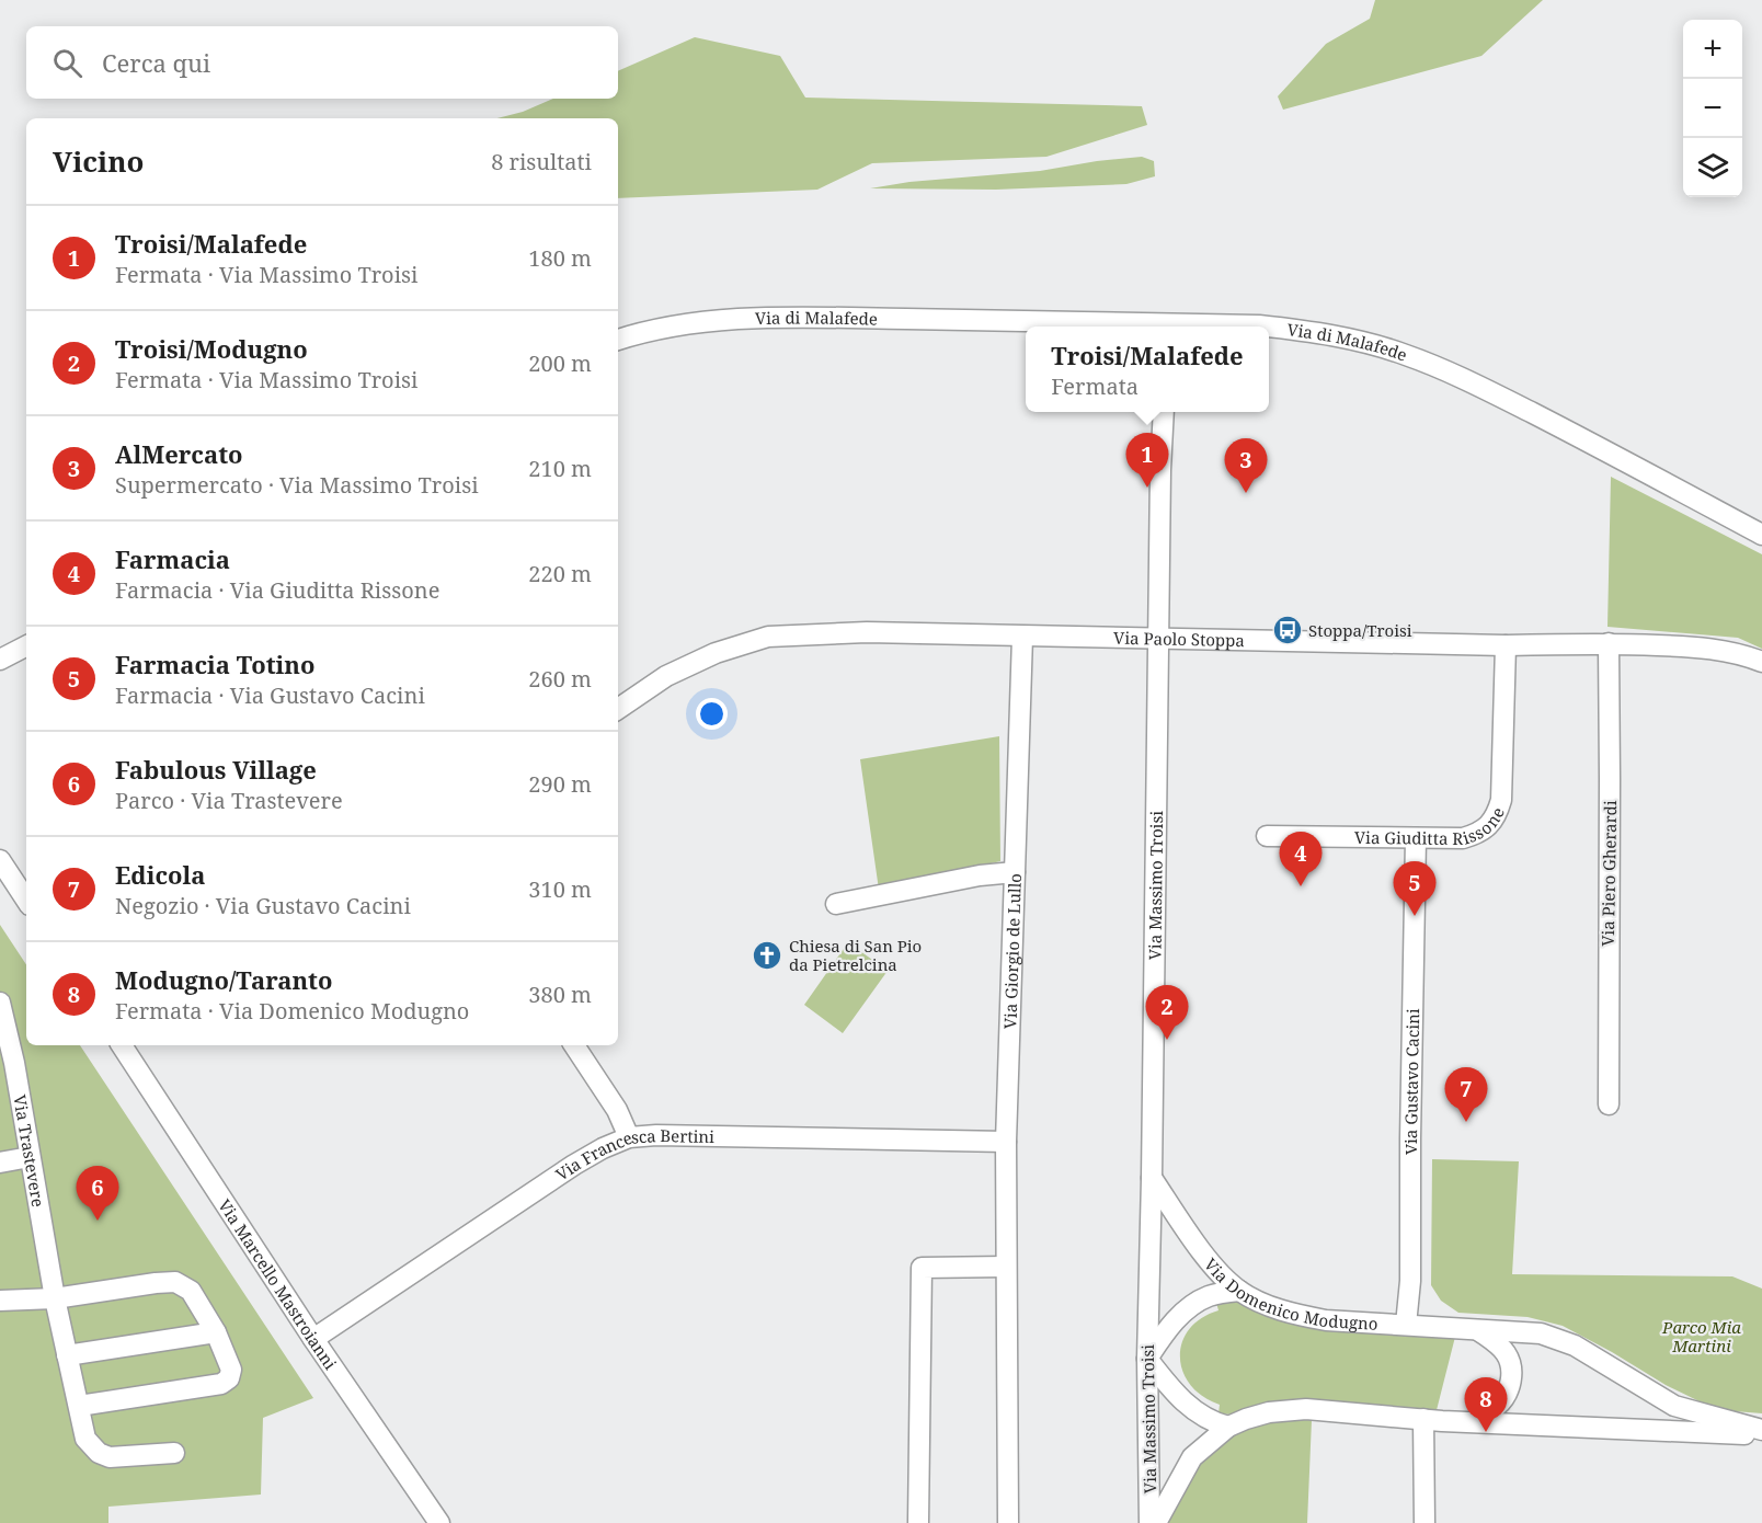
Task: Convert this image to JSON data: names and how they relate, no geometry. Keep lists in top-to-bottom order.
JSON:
{
  "streets": {
    "street": [
      "Via di Malafede",
      "Via Paolo Stoppa",
      "Via Giuditta Rissone",
      "Via Piero Gherardi",
      "Via Massimo Troisi",
      "Via Giorgio de Lullo",
      "Via Gustavo Cacini",
      "Via Trastevere",
      "Via Francesca Bertini",
      "Via Marcello Mastroianni",
      "Via Domenico Modugno"
    ]
  },
  "crossings": [
    ["Via Paolo Stoppa", "Via Giuditta Rissone"],
    ["Via Paolo Stoppa", "Via Piero Gherardi"],
    ["Via Paolo Stoppa", "Via Massimo Troisi"],
    ["Via Paolo Stoppa", "Via Giorgio de Lullo"],
    ["Via Giuditta Rissone", "Via Gustavo Cacini"],
    ["Via Massimo Troisi", "Via Domenico Modugno"],
    ["Via Giorgio de Lullo", "Via Francesca Bertini"],
    ["Via Gustavo Cacini", "Via Domenico Modugno"],
    ["Via Francesca Bertini", "Via Marcello Mastroianni"]
  ],
  "parks": ["Parco Mia Martini"],
  "places": {
    "bus stop": ["Stoppa/Troisi"],
    "church": ["Chiesa di San Pio da Pietrelcina"]
  },
  "page": {
    "map_buttons": ["+", "−"],
    "search": "Cerca qui",
    "heading": ["Vicino", "8 risultati"],
    "list": [
      {
        "mark": "1",
        "name": "Troisi/Malafede",
        "note": "Fermata · Via Massimo Troisi",
        "value": "180 m"
      },
      {
        "mark": "2",
        "name": "Troisi/Modugno",
        "note": "Fermata · Via Massimo Troisi",
        "value": "200 m"
      },
      {
        "mark": "3",
        "name": "AlMercato",
        "note": "Supermercato · Via Massimo Troisi",
        "value": "210 m"
      },
      {
        "mark": "4",
        "name": "Farmacia",
        "note": "Farmacia · Via Giuditta Rissone",
        "value": "220 m"
      },
      {
        "mark": "5",
        "name": "Farmacia Totino",
        "note": "Farmacia · Via Gustavo Cacini",
        "value": "260 m"
      },
      {
        "mark": "6",
        "name": "Fabulous Village",
        "note": "Parco · Via Trastevere",
        "value": "290 m"
      },
      {
        "mark": "7",
        "name": "Edicola",
        "note": "Negozio · Via Gustavo Cacini",
        "value": "310 m"
      },
      {
        "mark": "8",
        "name": "Modugno/Taranto",
        "note": "Fermata · Via Domenico Modugno",
        "value": "380 m"
      }
    ],
    "popup": ["Troisi/Malafede", "Fermata"],
    "pins": [
      "1",
      "3",
      "4",
      "5",
      "2",
      "7",
      "6",
      "8"
    ]
  }
}
